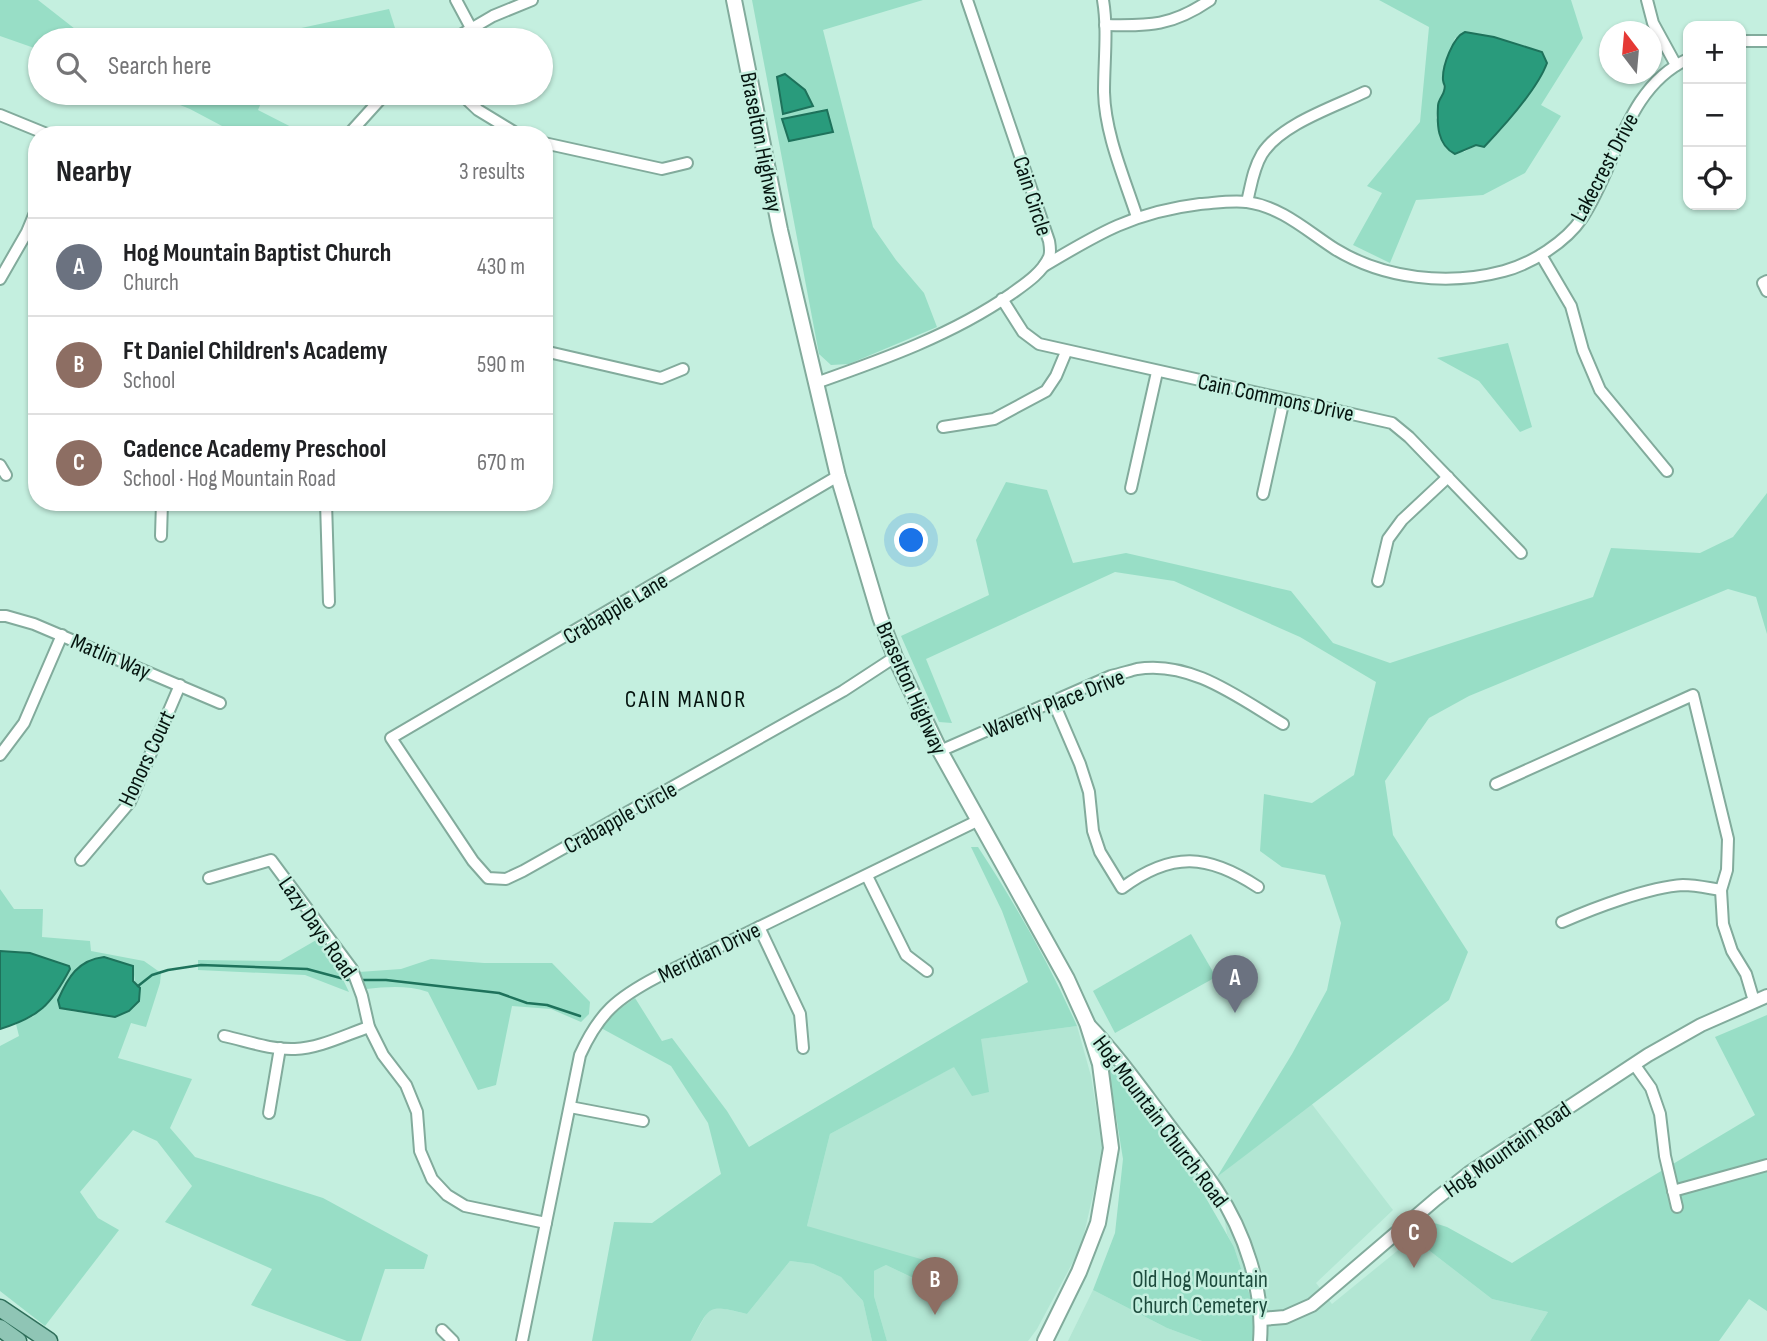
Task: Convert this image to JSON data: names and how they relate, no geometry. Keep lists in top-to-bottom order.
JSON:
{
  "streets": {
    "main road": ["Braselton Highway"],
    "street": [
      "Lakecrest Drive",
      "Cain Circle",
      "Cain Commons Drive",
      "Crabapple Lane",
      "Matlin Way",
      "Waverly Place Drive",
      "Honors Court",
      "Crabapple Circle",
      "Lazy Days Road",
      "Meridian Drive",
      "Hog Mountain Church Road",
      "Hog Mountain Road"
    ]
  },
  "crossings": [
    ["Braselton Highway", "Cain Circle"],
    ["Braselton Highway", "Crabapple Lane"],
    ["Braselton Highway", "Waverly Place Drive"],
    ["Braselton Highway", "Crabapple Circle"],
    ["Braselton Highway", "Meridian Drive"],
    ["Braselton Highway", "Hog Mountain Church Road"],
    ["Lakecrest Drive", "Cain Circle"],
    ["Cain Circle", "Cain Commons Drive"],
    ["Crabapple Lane", "Crabapple Circle"],
    ["Matlin Way", "Honors Court"],
    ["Hog Mountain Church Road", "Hog Mountain Road"]
  ],
  "districts": ["CAIN MANOR"],
  "parks": ["Old Hog Mountain Church Cemetery"],
  "north": "top",
  "page": {
    "map_buttons": ["+", "−"],
    "search": "Search here",
    "heading": ["Nearby", "3 results"],
    "list": [
      {
        "mark": "A",
        "name": "Hog Mountain Baptist Church",
        "note": "Church",
        "value": "430 m"
      },
      {
        "mark": "B",
        "name": "Ft Daniel Children's Academy",
        "note": "School",
        "value": "590 m"
      },
      {
        "mark": "C",
        "name": "Cadence Academy Preschool",
        "note": "School · Hog Mountain Road",
        "value": "670 m"
      }
    ],
    "pins": ["A", "C", "B"]
  }
}
